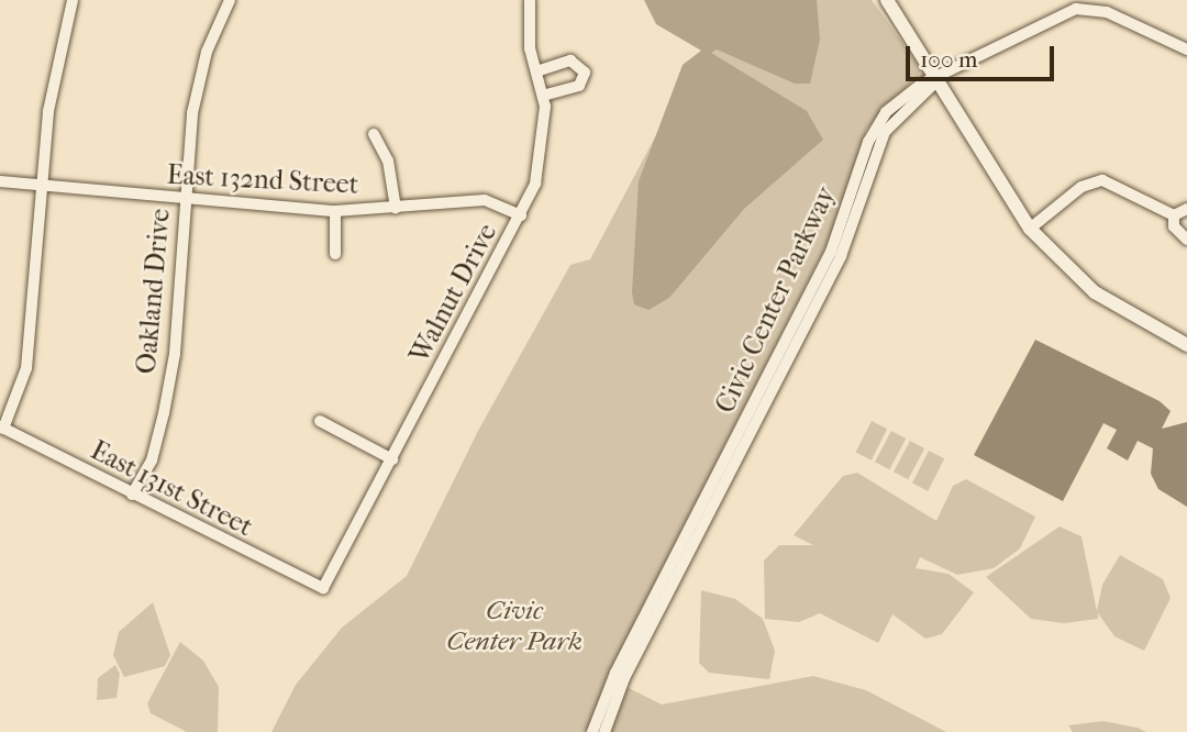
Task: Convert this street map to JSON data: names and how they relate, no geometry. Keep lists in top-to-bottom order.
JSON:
{
  "streets": {
    "street": [
      "East 132nd Street",
      "Oakland Drive",
      "Walnut Drive",
      "Civic Center Parkway",
      "East 131st Street"
    ]
  },
  "crossings": [
    ["East 132nd Street", "Oakland Drive"],
    ["East 132nd Street", "Walnut Drive"],
    ["Oakland Drive", "East 131st Street"],
    ["Walnut Drive", "East 131st Street"]
  ],
  "parks": ["Civic Center Park"],
  "scale_bar": "100 m"
}
